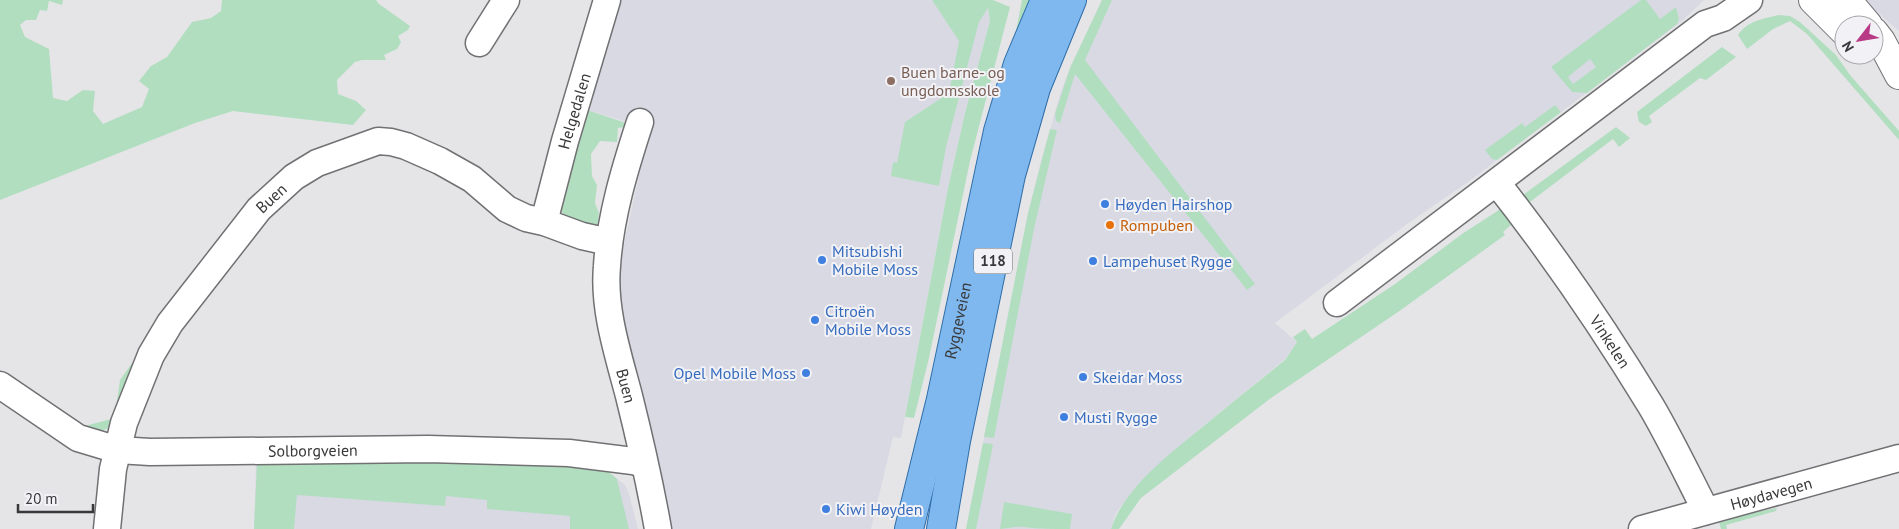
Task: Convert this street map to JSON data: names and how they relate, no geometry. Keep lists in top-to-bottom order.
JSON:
{
  "streets": {
    "main road": ["118", "Ryggeveien"],
    "street": [
      "Helgedalen",
      "Buen",
      "Vinkelen",
      "Solborgveien",
      "Høydavegen"
    ]
  },
  "crossings": [
    ["Helgedalen", "Buen"],
    ["Buen", "Solborgveien"],
    ["Vinkelen", "Høydavegen"]
  ],
  "places": [
    "Buen barne- og ungdomsskole",
    "Høyden Hairshop",
    "Rompuben",
    "Mitsubishi Mobile Moss",
    "Lampehuset Rygge",
    "Citroën Mobile Moss",
    "Opel Mobile Moss",
    "Skeidar Moss",
    "Musti Rygge",
    "Kiwi Høyden"
  ],
  "scale_bar": "20 m",
  "north": "bottom left"
}
